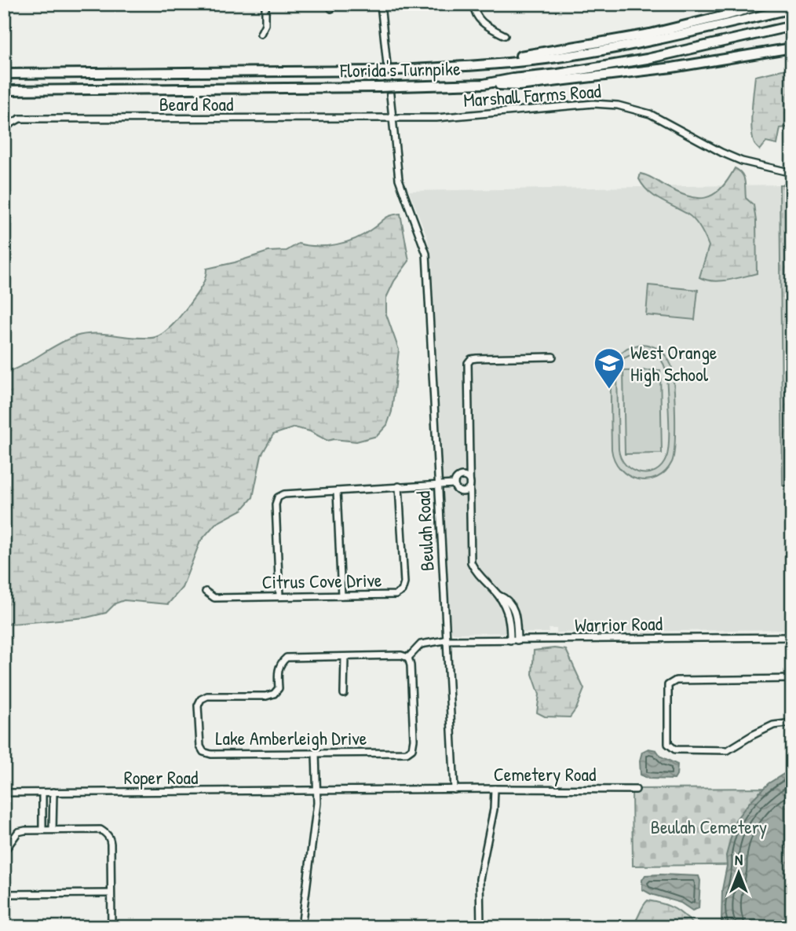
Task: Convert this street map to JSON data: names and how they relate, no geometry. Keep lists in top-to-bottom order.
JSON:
{
  "streets": {
    "highway": ["Florida's Turnpike"],
    "street": [
      "Marshall Farms Road",
      "Beard Road",
      "Beulah Road",
      "Citrus Cove Drive",
      "Warrior Road",
      "Lake Amberleigh Drive",
      "Cemetery Road",
      "Roper Road"
    ]
  },
  "crossings": [
    ["Marshall Farms Road", "Beard Road"],
    ["Marshall Farms Road", "Beulah Road"],
    ["Beard Road", "Beulah Road"],
    ["Beulah Road", "Warrior Road"],
    ["Beulah Road", "Cemetery Road"]
  ],
  "parks": ["Beulah Cemetery"],
  "places": {
    "school or university": ["West Orange High School"]
  },
  "north": "top"
}
